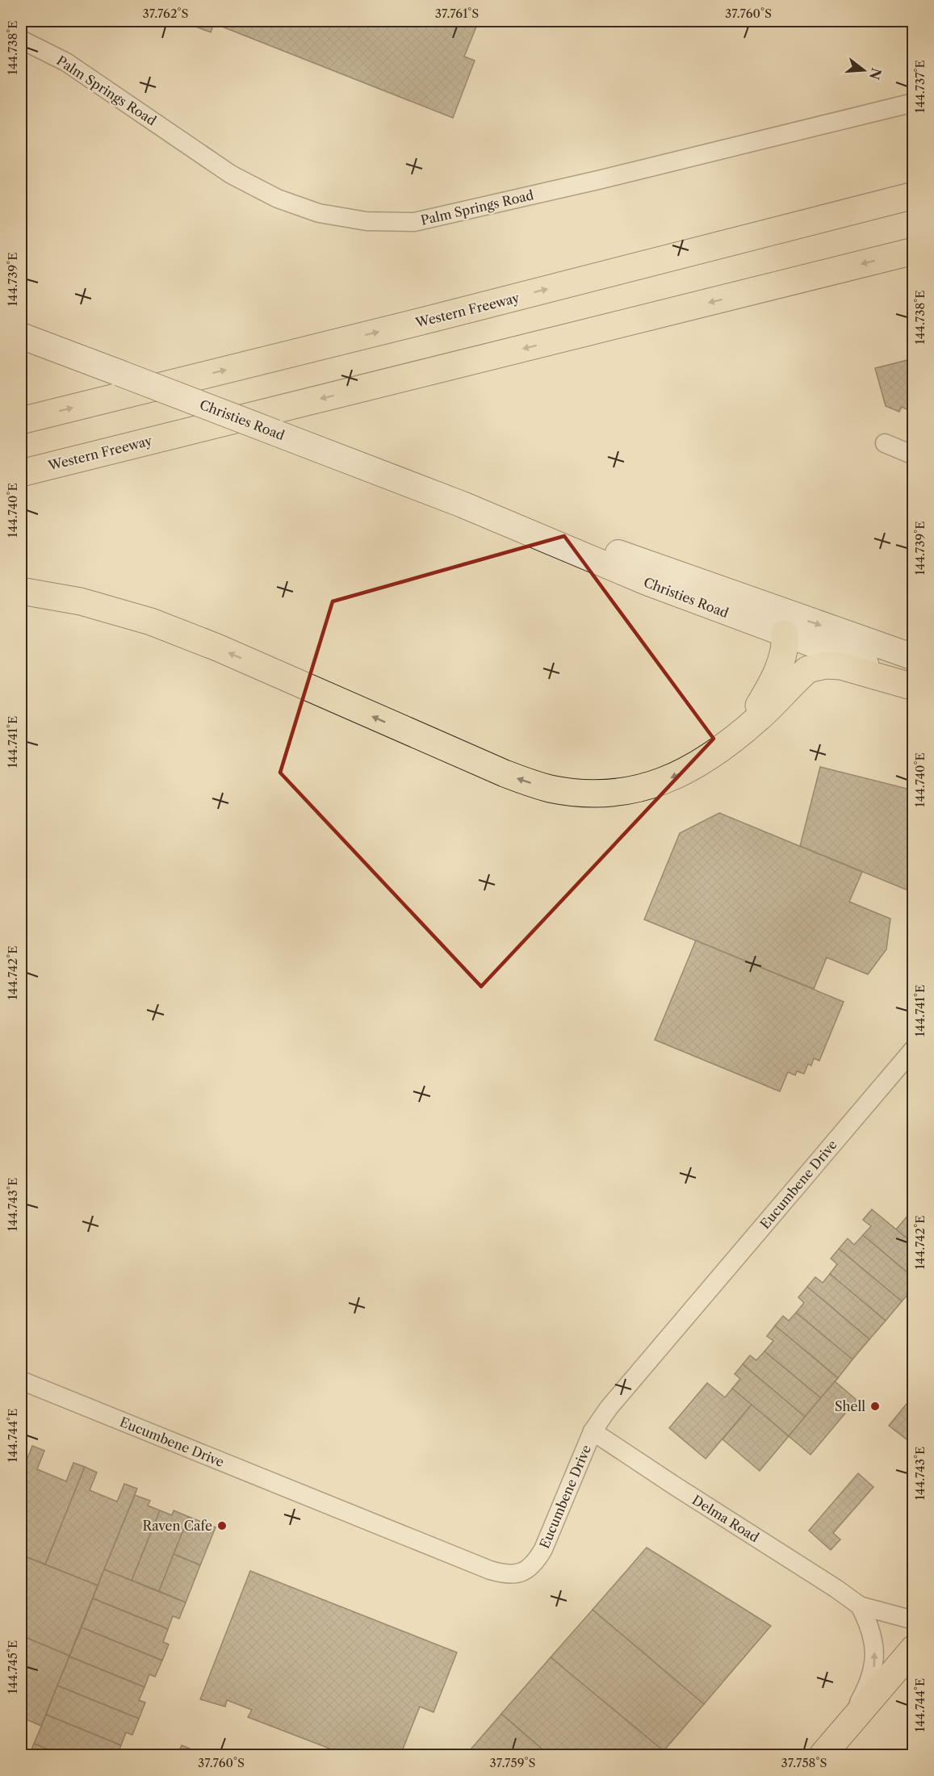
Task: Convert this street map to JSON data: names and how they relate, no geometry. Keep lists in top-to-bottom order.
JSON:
{
  "streets": {
    "highway": ["Western Freeway"],
    "main road": ["Christies Road"],
    "street": ["Palm Springs Road", "Eucumbene Drive", "Delma Road"]
  },
  "crossings": [
    ["Eucumbene Drive", "Delma Road"]
  ],
  "places": ["Shell", "Raven Cafe"],
  "north": "right",
  "coordinates": [
    "37.762°S",
    "37.761°S",
    "37.760°S",
    "144.738°E",
    "144.737°E",
    "144.739°E",
    "144.740°E",
    "144.741°E",
    "144.742°E",
    "144.743°E",
    "144.744°E",
    "144.745°E",
    "37.759°S",
    "37.758°S"
  ]
}
